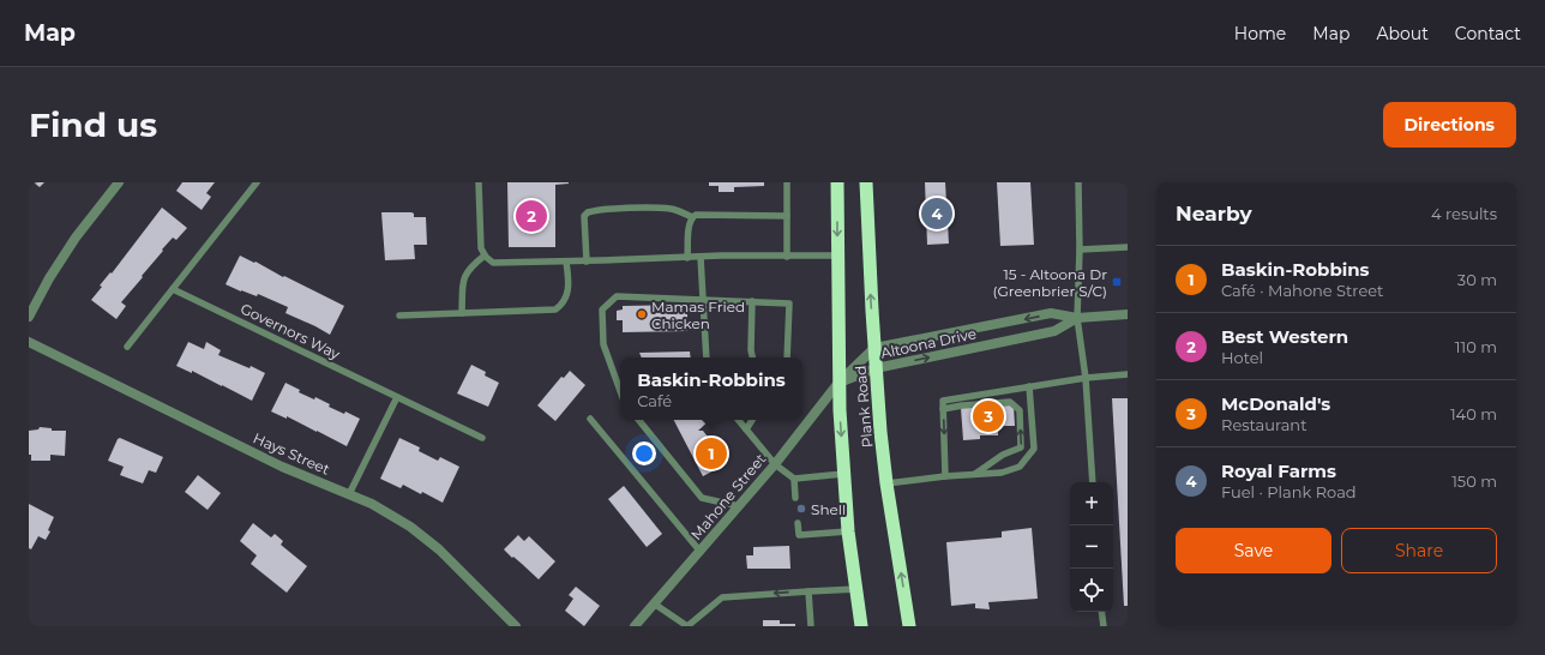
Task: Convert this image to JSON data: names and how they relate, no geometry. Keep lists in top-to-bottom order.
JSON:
{
  "streets": {
    "highway": ["Plank Road"],
    "street": ["Altoona Drive", "Hays Street", "Mahone Street"],
    "lane": ["Governors Way"]
  },
  "crossings": [
    ["Altoona Drive", "Plank Road"],
    ["Altoona Drive", "Mahone Street"],
    ["Plank Road", "Mahone Street"]
  ],
  "places": {
    "transit": ["15 - Altoona Dr (Greenbrier S/C)"],
    "other": ["Mamas Fried Chicken", "Shell"]
  },
  "page": {
    "header": "Map",
    "nav": [
      "Home",
      "Map",
      "About",
      "Contact"
    ],
    "buttons": [
      "Directions",
      ["Save", "Share"]
    ],
    "title": "Find us",
    "heading": ["Nearby", "4 results"],
    "pins": [
      "4",
      "2",
      "3",
      "1"
    ],
    "list": [
      {
        "mark": "1",
        "name": "Baskin-Robbins",
        "note": "Café · Mahone Street",
        "value": "30 m"
      },
      {
        "mark": "2",
        "name": "Best Western",
        "note": "Hotel",
        "value": "110 m"
      },
      {
        "mark": "3",
        "name": "McDonald's",
        "note": "Restaurant",
        "value": "140 m"
      },
      {
        "mark": "4",
        "name": "Royal Farms",
        "note": "Fuel · Plank Road",
        "value": "150 m"
      }
    ],
    "popup": ["Baskin-Robbins", "Café"],
    "map_buttons": ["+", "−"]
  }
}
